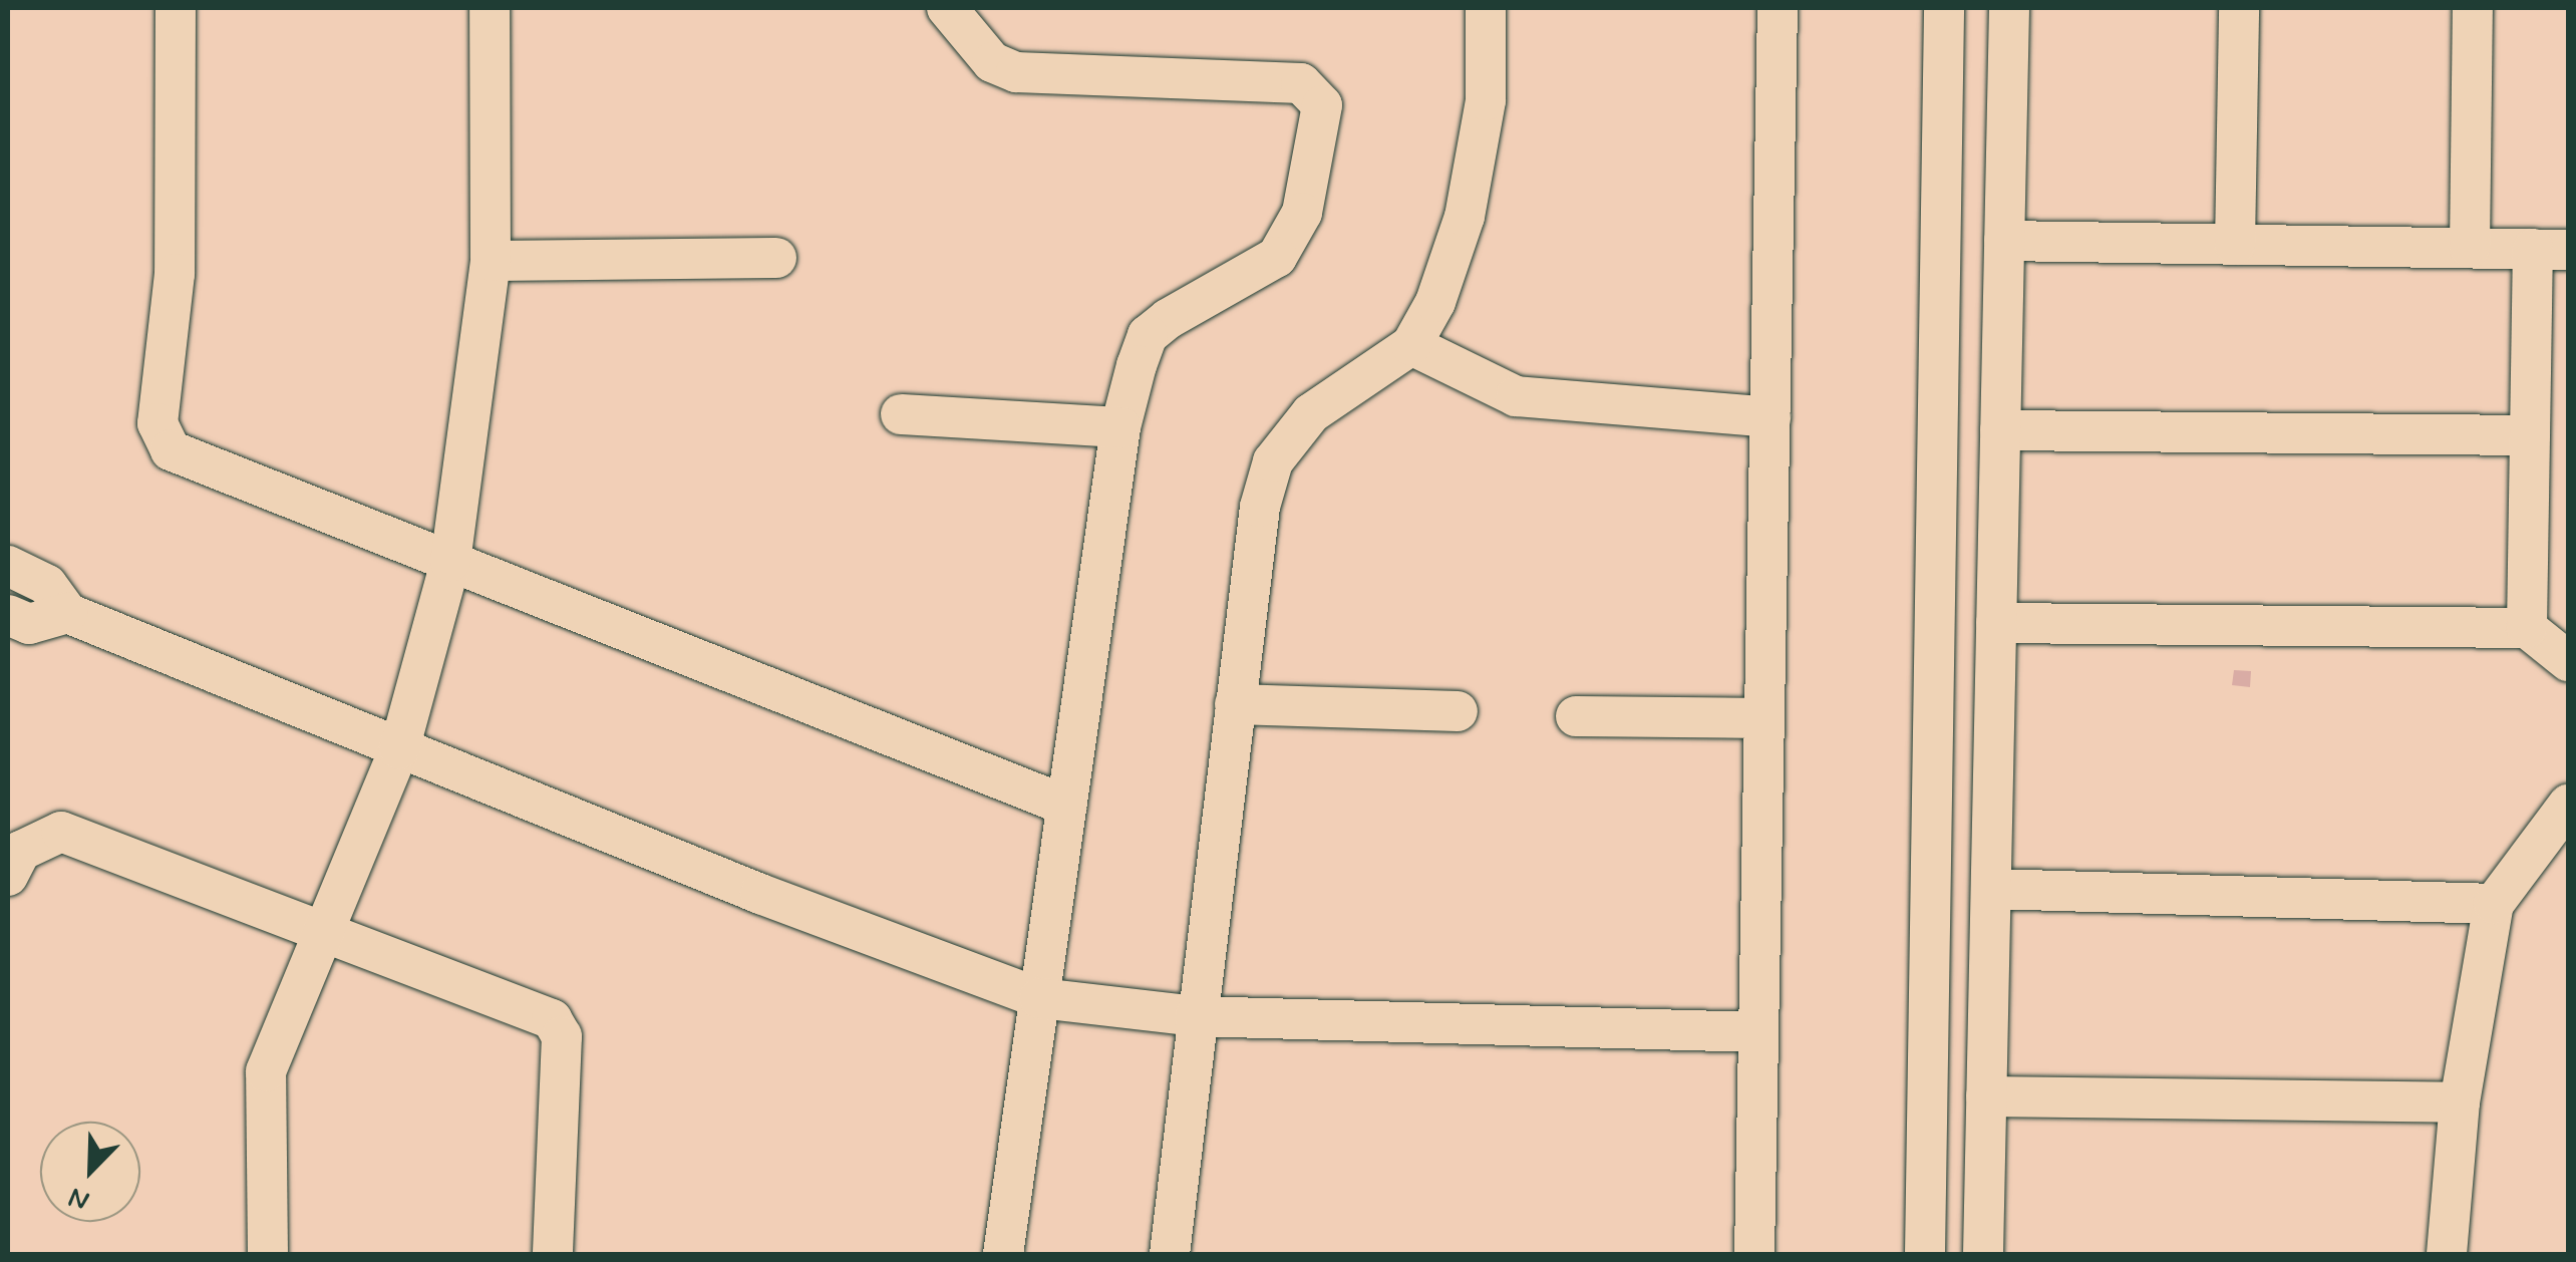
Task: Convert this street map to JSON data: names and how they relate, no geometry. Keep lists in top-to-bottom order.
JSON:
{
  "north": "bottom left"
}
